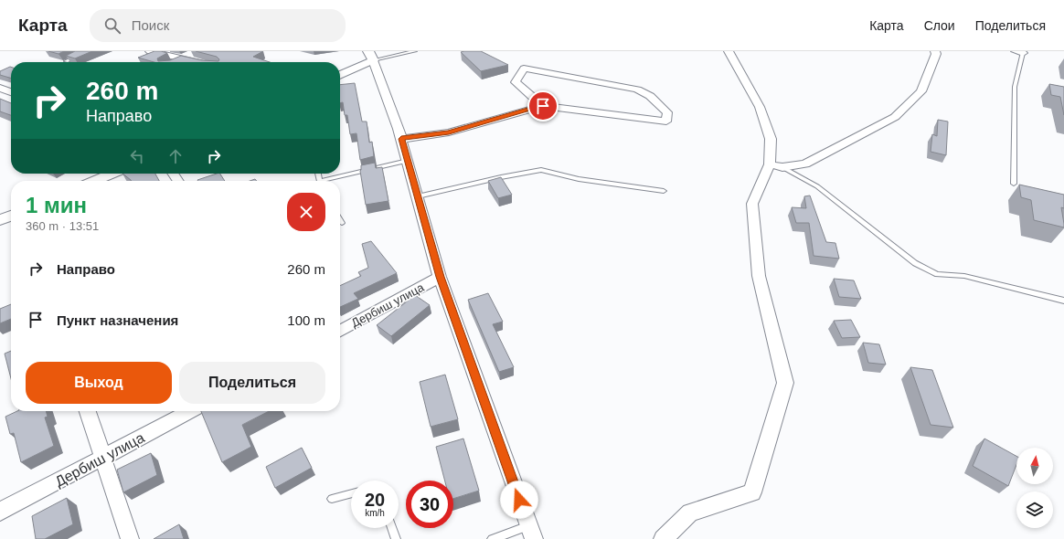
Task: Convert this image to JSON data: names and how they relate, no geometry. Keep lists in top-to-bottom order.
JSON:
{
  "streets": {
    "street": ["Дербиш улица"]
  },
  "north": "top",
  "page": {
    "header": "Карта",
    "search": "Поиск",
    "nav": ["Карта", "Слои", "Поделиться"],
    "turn": ["260 m", "Направо"],
    "heading": ["1 мин", "360 m · 13:51"],
    "list": [
      {
        "name": "Направо",
        "value": "260 m"
      },
      {
        "name": "Пункт назначения",
        "value": "100 m"
      }
    ],
    "buttons": ["Выход", "Поделиться"],
    "speed": "20 km/h",
    "limit": "30"
  }
}
